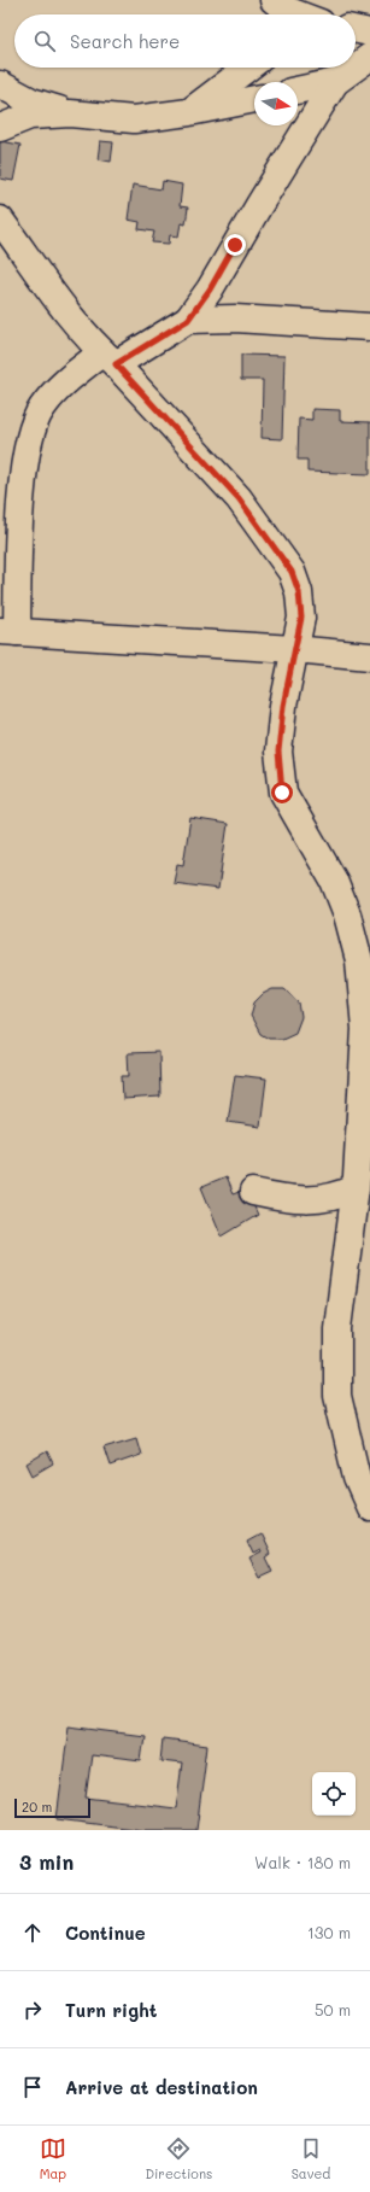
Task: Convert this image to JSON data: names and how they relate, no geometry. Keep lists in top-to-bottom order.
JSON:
{
  "scale_bar": "20 m",
  "north": "right",
  "page": {
    "search": "Search here",
    "scale": "20 m",
    "heading": ["3 min", "Walk · 180 m"],
    "list": [
      ["Continue", "130 m"],
      ["Turn right", "50 m"],
      "Arrive at destination"
    ],
    "nav": ["Map", "Directions", "Saved"]
  }
}
